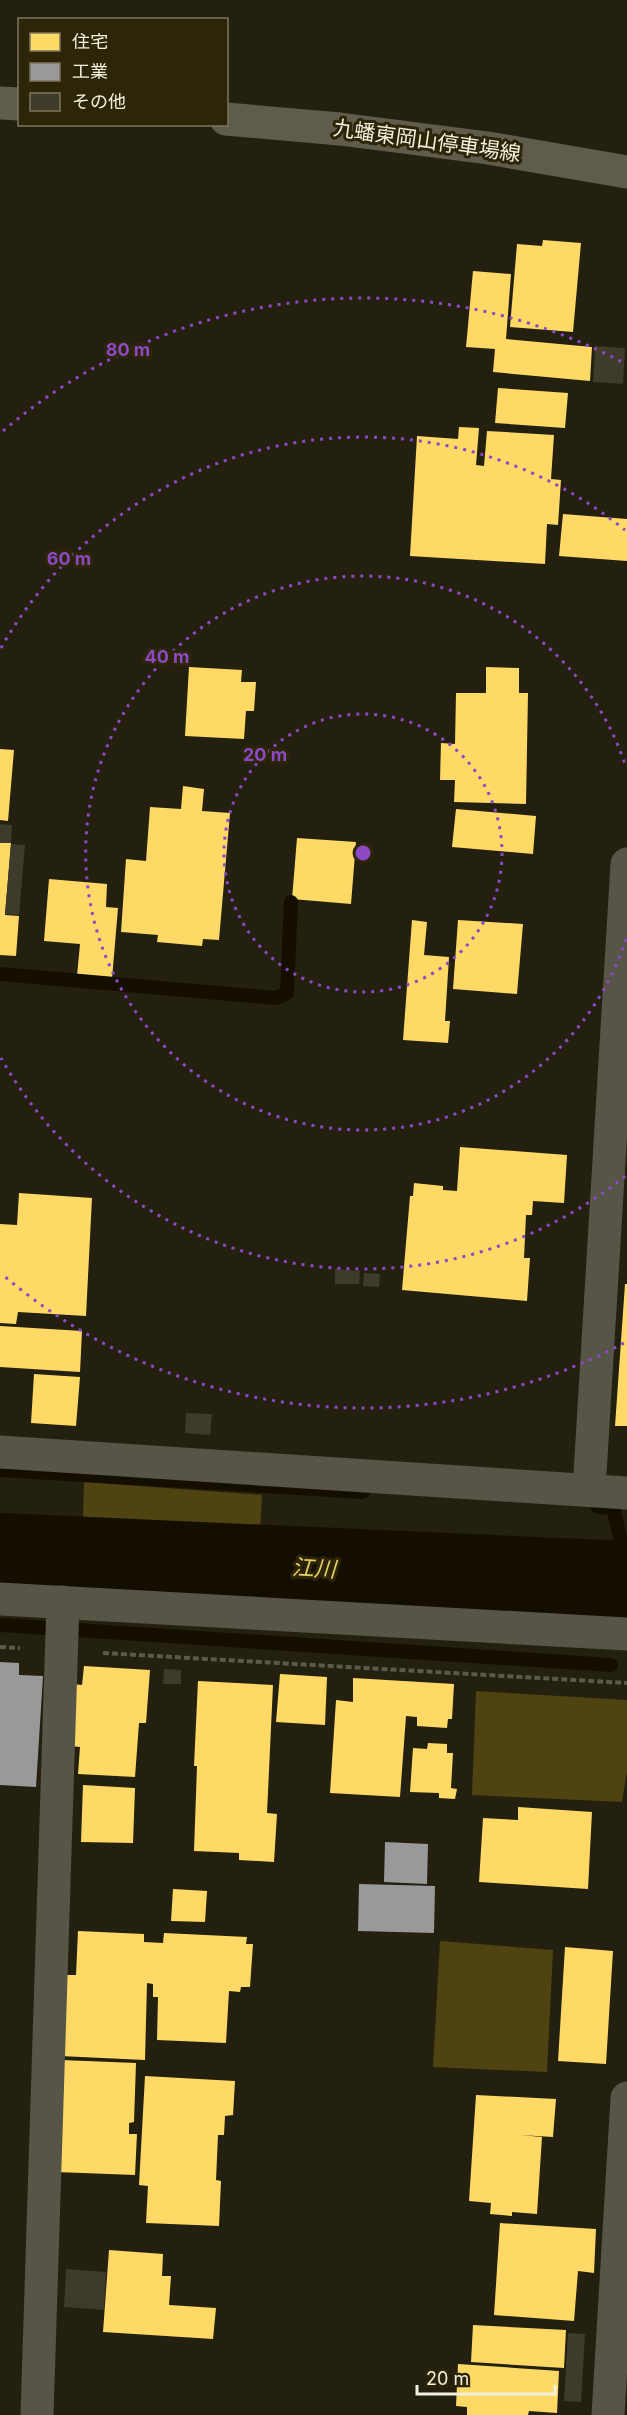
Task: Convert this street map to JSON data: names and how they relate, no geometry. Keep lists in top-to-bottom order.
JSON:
{
  "streets": {
    "main road": ["九蟠東岡山停車場線"]
  },
  "water": ["江川"],
  "legend": ["住宅", "工業", "その他"],
  "scale_bar": "20 m",
  "rings": [
    "80 m",
    "60 m",
    "40 m",
    "20 m"
  ]
}
